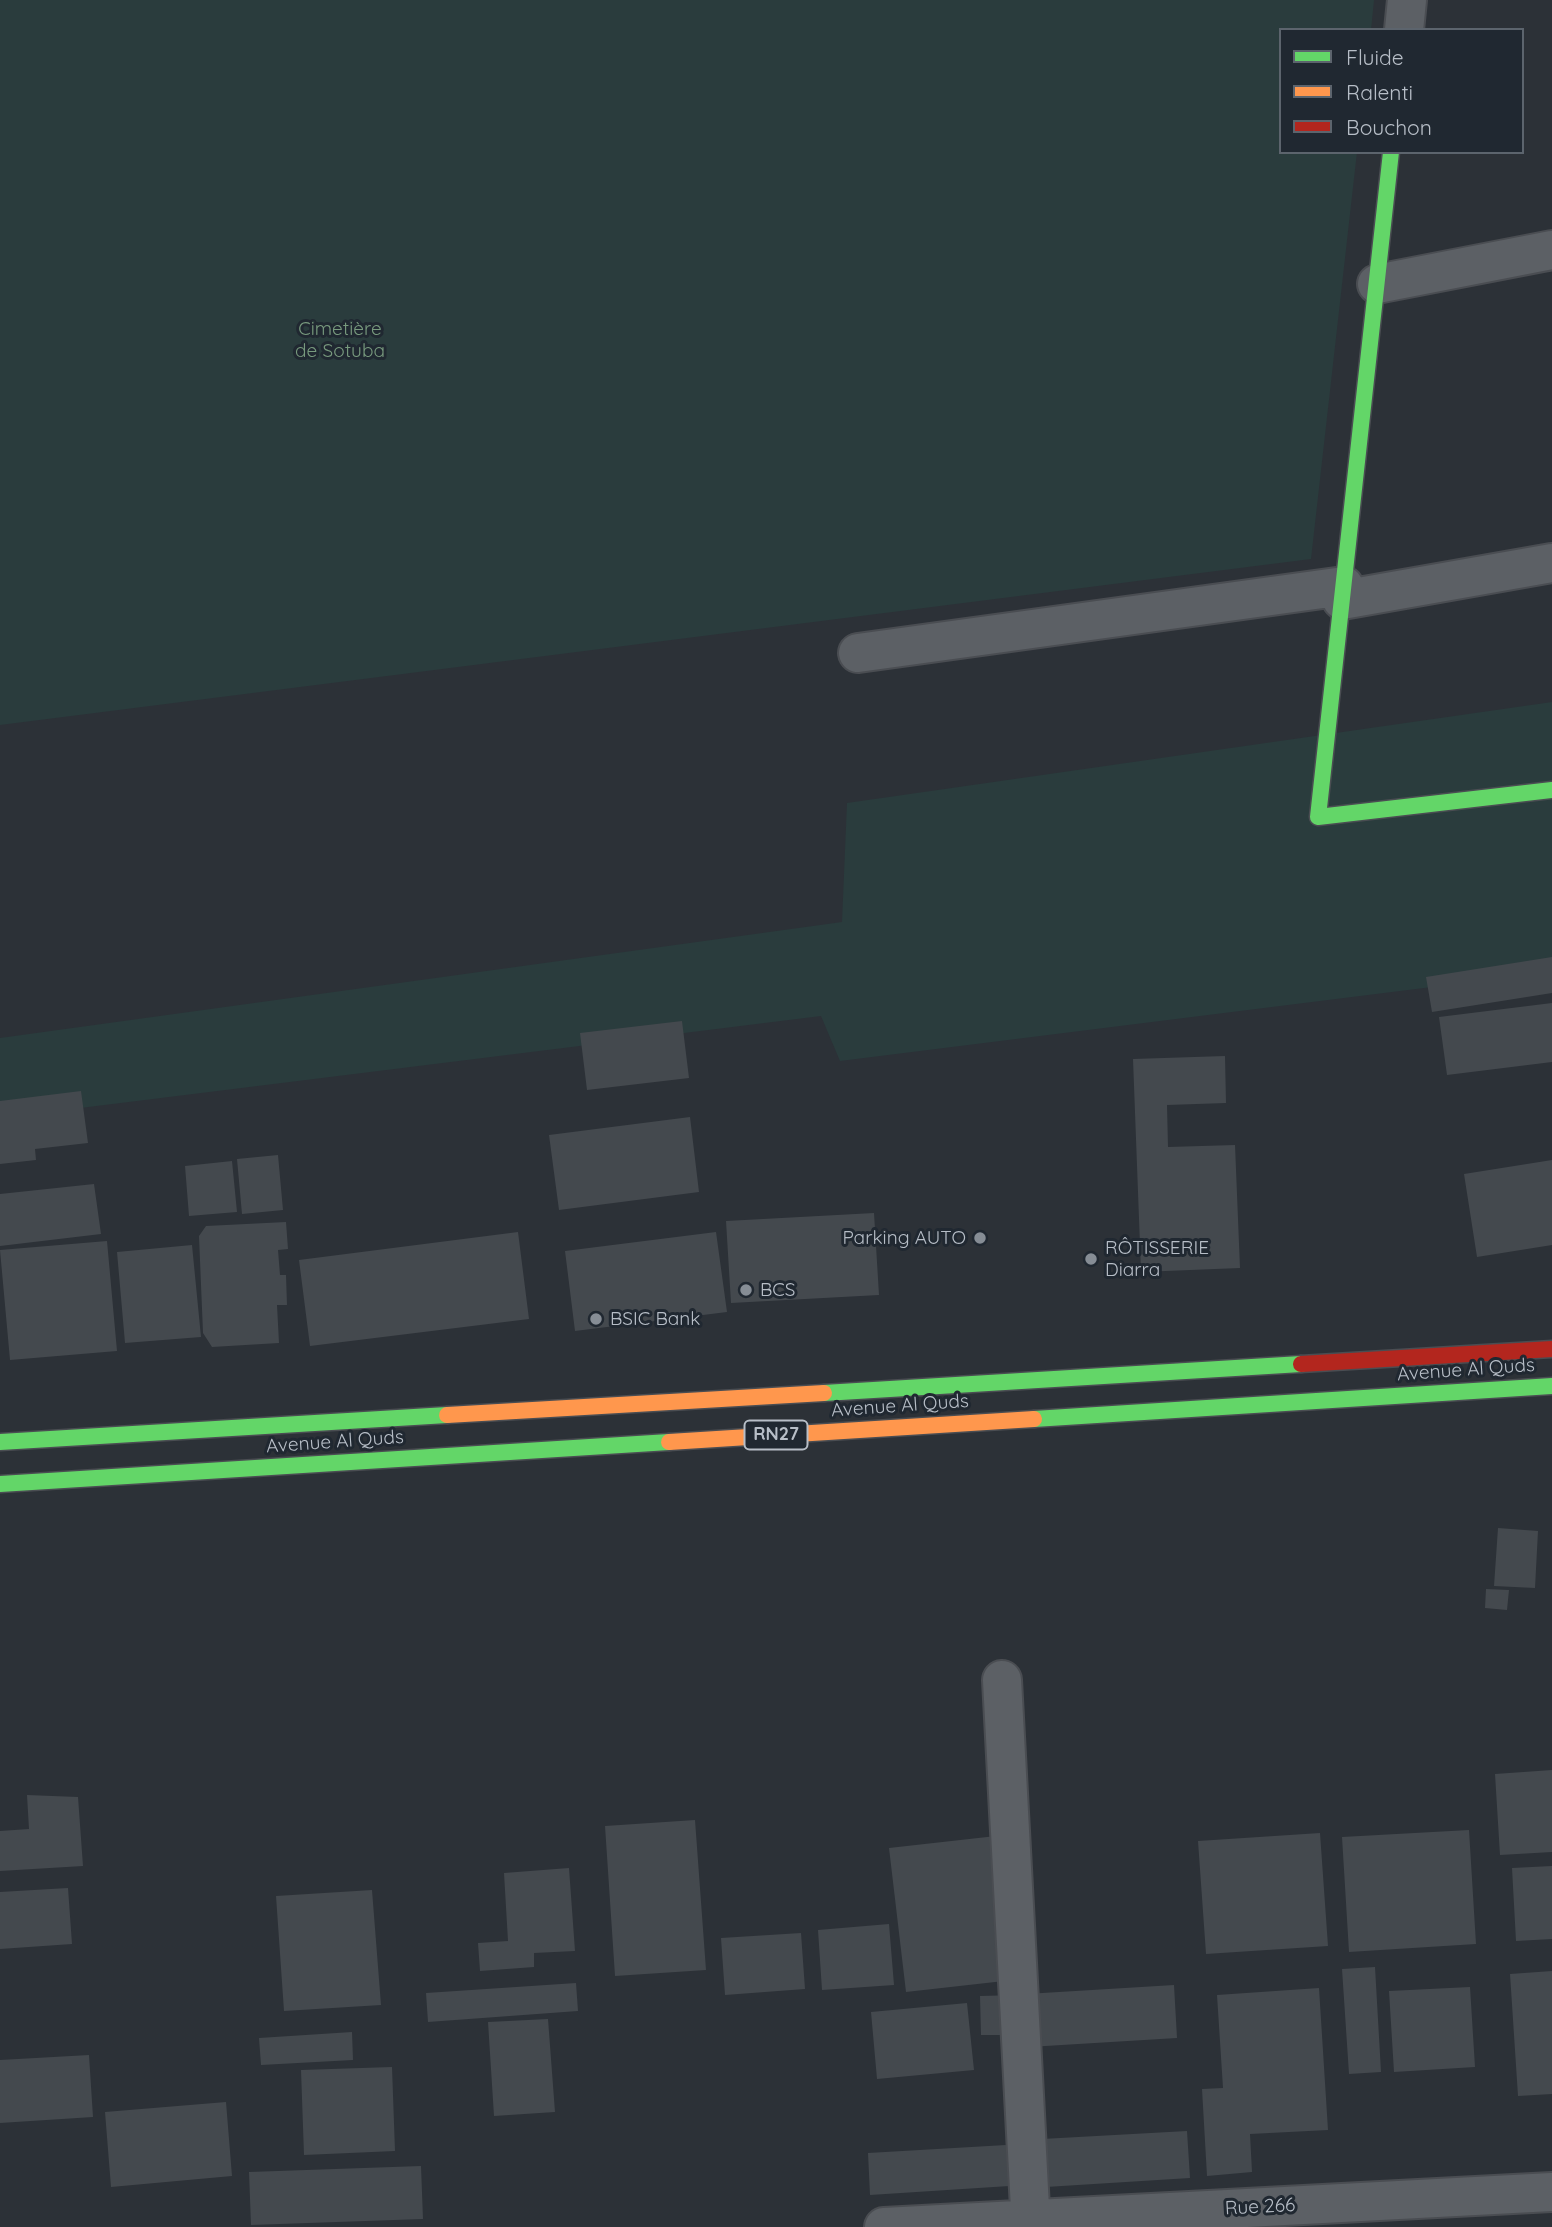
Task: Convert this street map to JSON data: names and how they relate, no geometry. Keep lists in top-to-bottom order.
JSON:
{
  "streets": {
    "main road": ["Avenue Al Quds", "RN27"],
    "street": ["Rue 266"]
  },
  "parks": ["Cimetière de Sotuba"],
  "places": [
    "Parking AUTO",
    "RÔTISSERIE Diarra",
    "BCS",
    "BSIC Bank"
  ],
  "legend": ["Fluide", "Ralenti", "Bouchon"]
}
